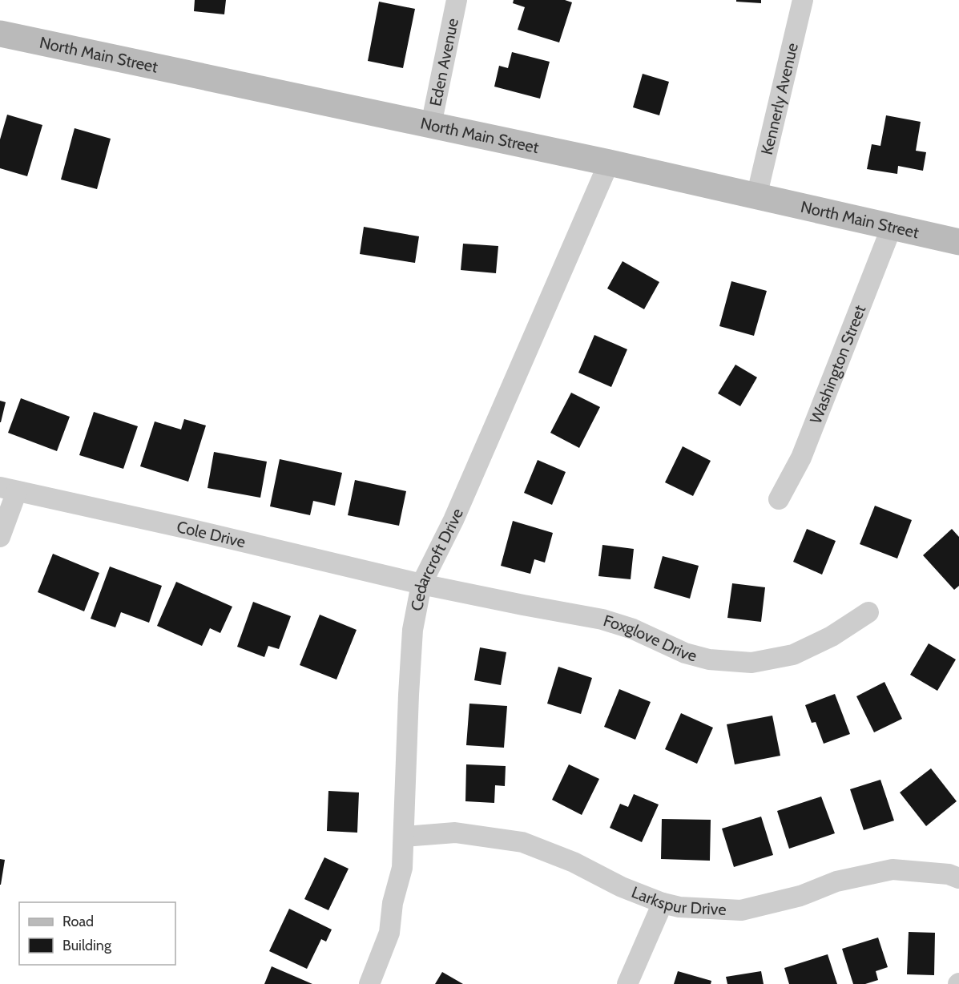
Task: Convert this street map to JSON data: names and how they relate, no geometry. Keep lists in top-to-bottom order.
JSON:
{
  "streets": {
    "main road": ["North Main Street"],
    "street": [
      "Eden Avenue",
      "Kennerly Avenue",
      "Washington Street",
      "Cole Drive",
      "Cedarcroft Drive",
      "Foxglove Drive",
      "Larkspur Drive"
    ]
  },
  "crossings": [
    ["North Main Street", "Eden Avenue"],
    ["North Main Street", "Kennerly Avenue"],
    ["North Main Street", "Washington Street"],
    ["North Main Street", "Cedarcroft Drive"],
    ["Cole Drive", "Cedarcroft Drive"],
    ["Cole Drive", "Foxglove Drive"],
    ["Cedarcroft Drive", "Foxglove Drive"],
    ["Cedarcroft Drive", "Larkspur Drive"]
  ],
  "legend": ["Road", "Building"]
}
